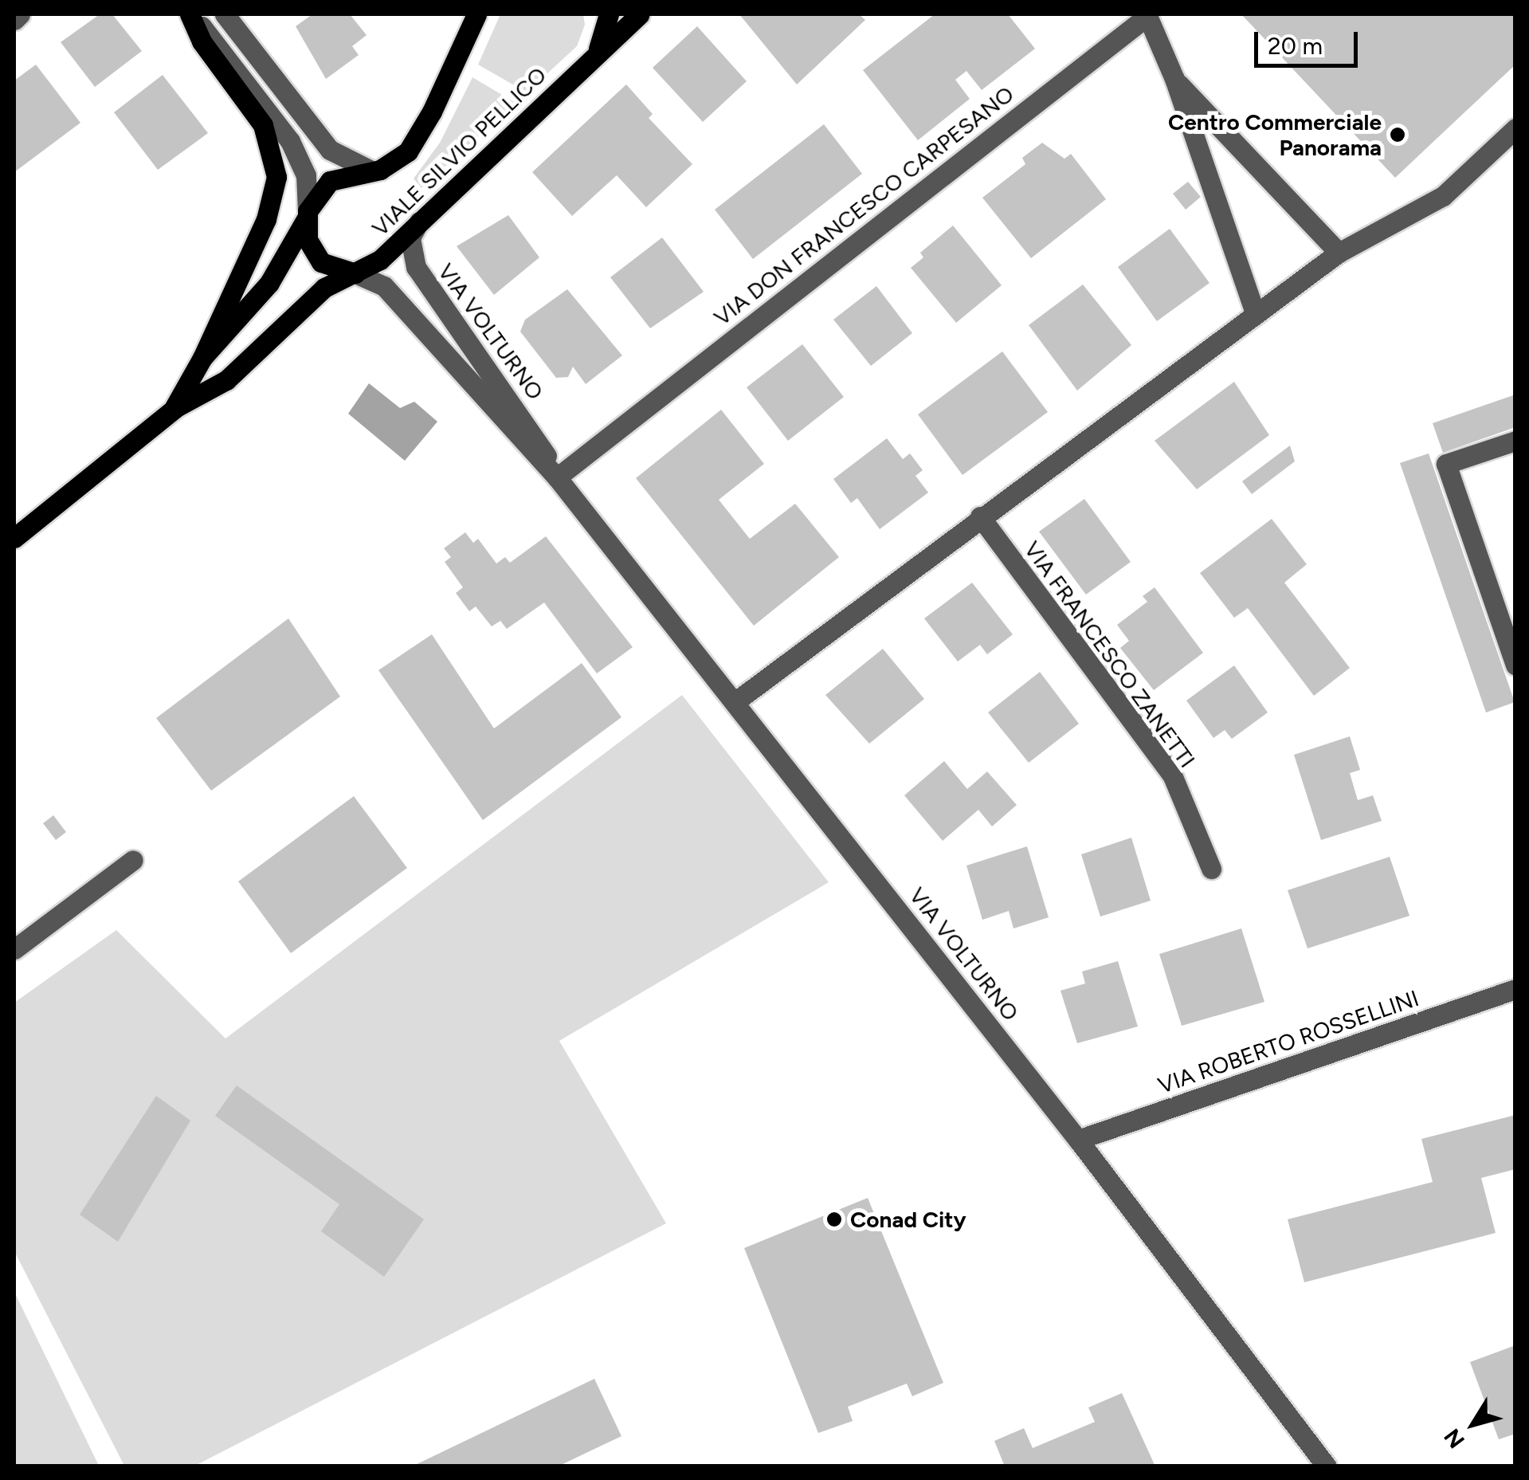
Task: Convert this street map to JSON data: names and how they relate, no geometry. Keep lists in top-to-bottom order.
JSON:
{
  "streets": {
    "main road": ["VIALE SILVIO PELLICO"],
    "street": [
      "VIA DON FRANCESCO CARPESANO",
      "VIA VOLTURNO",
      "VIA FRANCESCO ZANETTI",
      "VIA ROBERTO ROSSELLINI"
    ]
  },
  "crossings": [
    ["VIALE SILVIO PELLICO", "VIA VOLTURNO"],
    ["VIA DON FRANCESCO CARPESANO", "VIA VOLTURNO"],
    ["VIA VOLTURNO", "VIA ROBERTO ROSSELLINI"]
  ],
  "places": ["Centro Commerciale Panorama", "Conad City"],
  "scale_bar": "20 m",
  "north": "bottom left"
}
